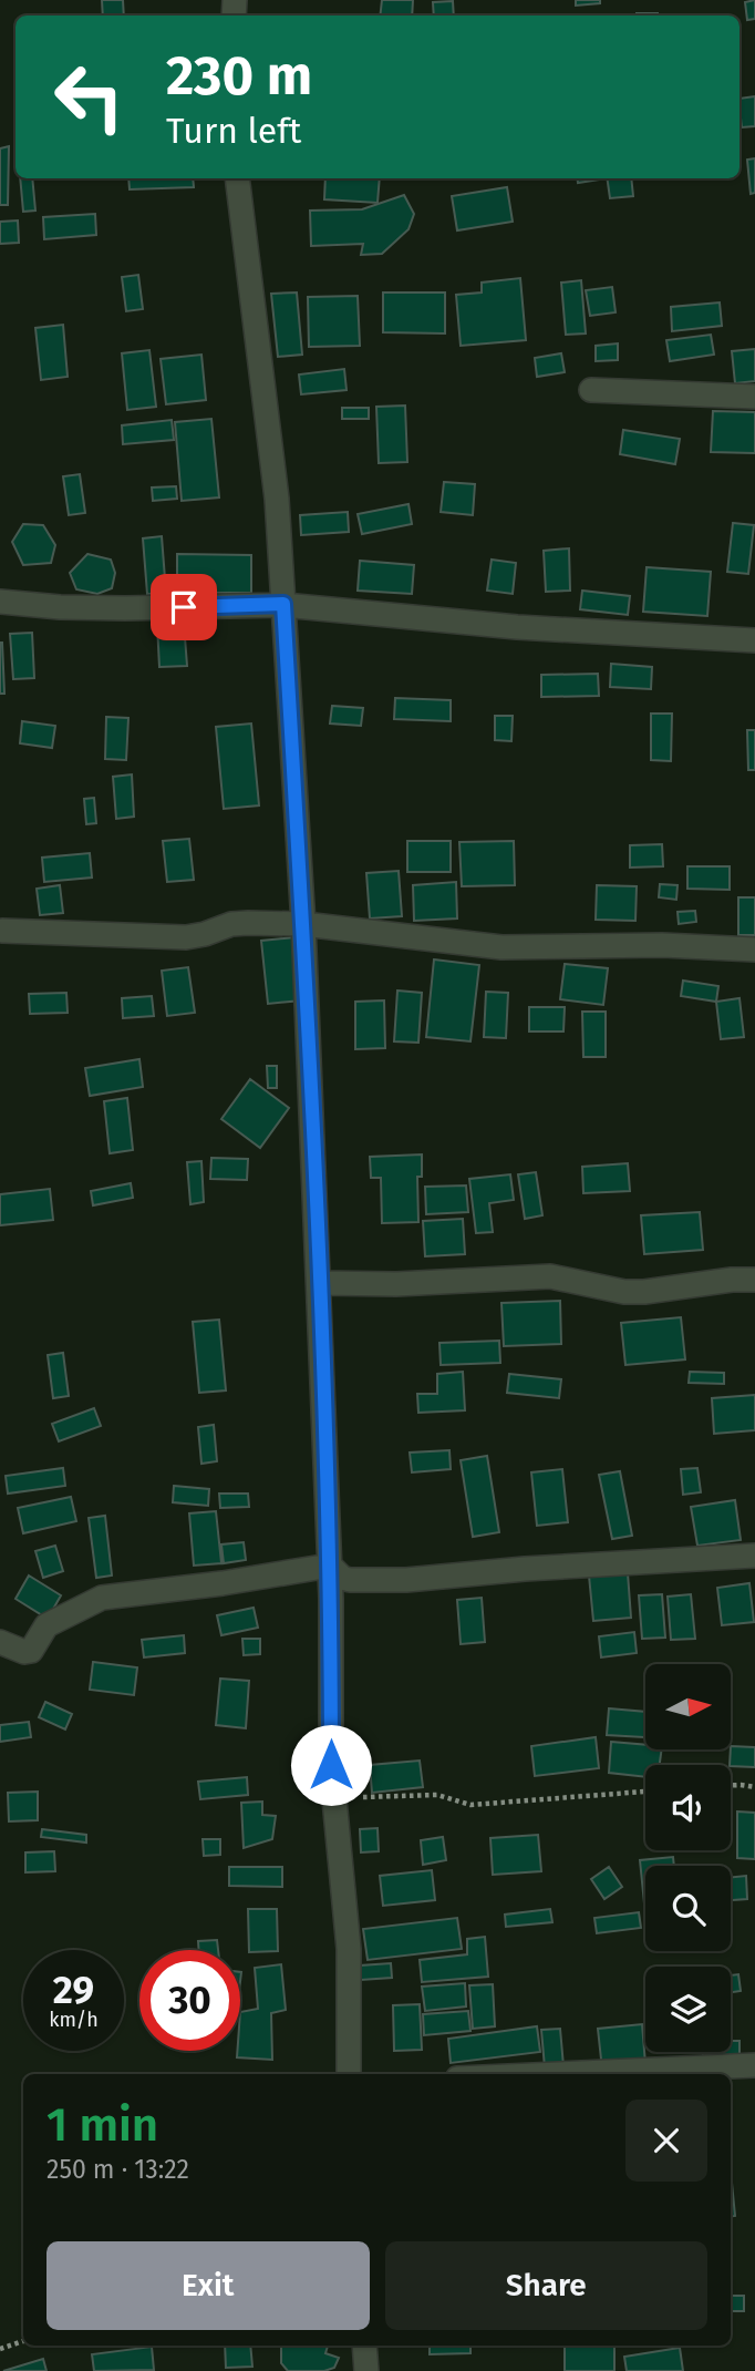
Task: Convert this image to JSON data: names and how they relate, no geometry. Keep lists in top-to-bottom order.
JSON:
{
  "north": "right",
  "page": {
    "turn": ["230 m", "Turn left"],
    "speed": "29 km/h",
    "limit": "30",
    "heading": ["1 min", "250 m · 13:22"],
    "buttons": ["Exit", "Share"]
  }
}
